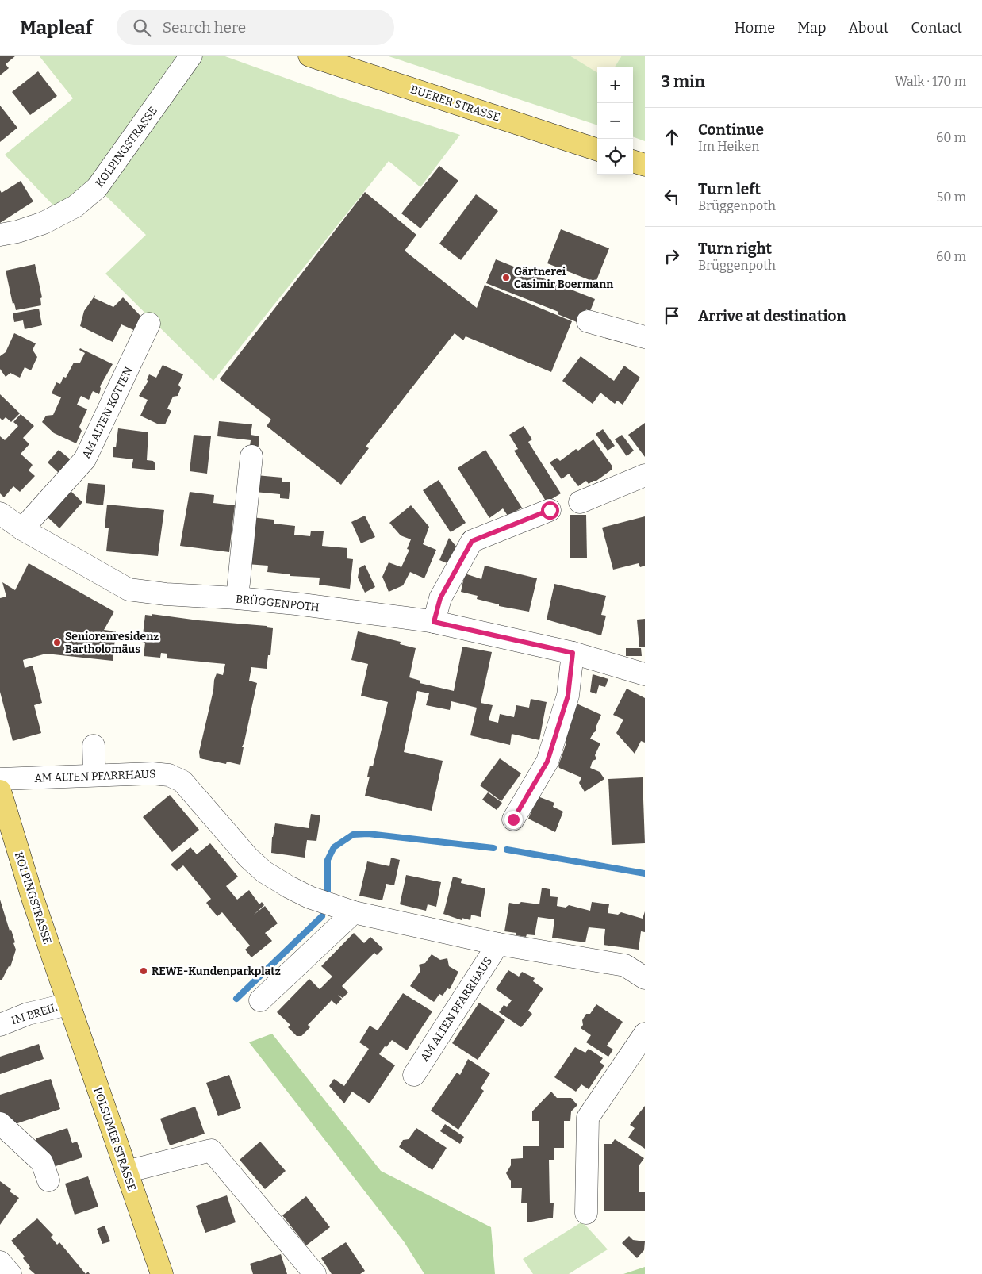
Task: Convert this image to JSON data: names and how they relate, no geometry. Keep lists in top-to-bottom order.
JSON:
{
  "streets": {
    "main road": ["BUERER STRASSE", "KOLPINGSTRASSE", "POLSUMER STRASSE"],
    "street": [
      "AM ALTEN KOTTEN",
      "BRÜGGENPOTH",
      "AM ALTEN PFARRHAUS",
      "IM BREIL"
    ]
  },
  "crossings": [
    ["KOLPINGSTRASSE", "IM BREIL"],
    ["KOLPINGSTRASSE", "POLSUMER STRASSE"],
    ["AM ALTEN KOTTEN", "BRÜGGENPOTH"],
    ["IM BREIL", "POLSUMER STRASSE"]
  ],
  "places": ["Gärtnerei Casimir Boermann", "Seniorenresidenz Bartholomäus", "REWE-Kundenparkplatz"],
  "page": {
    "header": "Mapleaf",
    "search": "Search here",
    "nav": [
      "Home",
      "Map",
      "About",
      "Contact"
    ],
    "heading": ["3 min", "Walk · 170 m"],
    "map_buttons": ["+", "−"],
    "list": [
      ["Continue", "Im Heiken", "60 m"],
      ["Turn left", "Brüggenpoth", "50 m"],
      ["Turn right", "Brüggenpoth", "60 m"],
      "Arrive at destination"
    ]
  }
}
